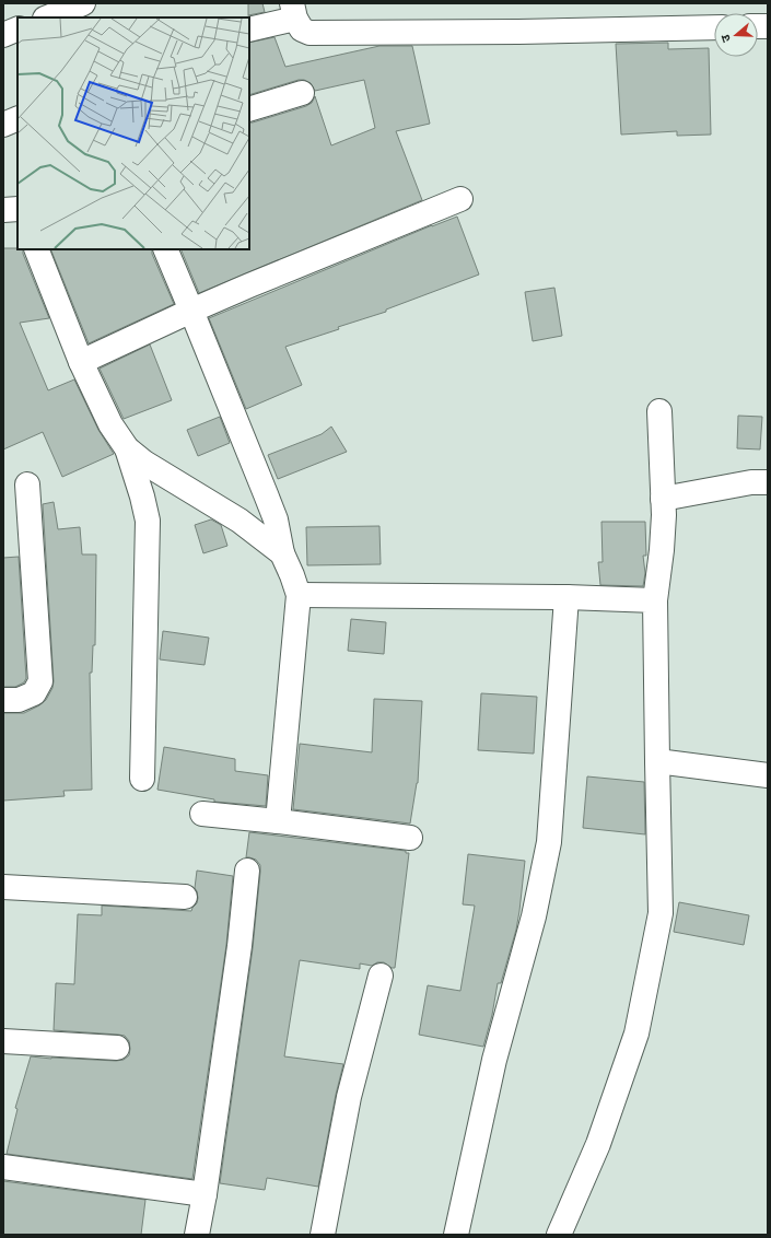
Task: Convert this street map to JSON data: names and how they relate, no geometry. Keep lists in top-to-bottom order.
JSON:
{
  "north": "left"
}
